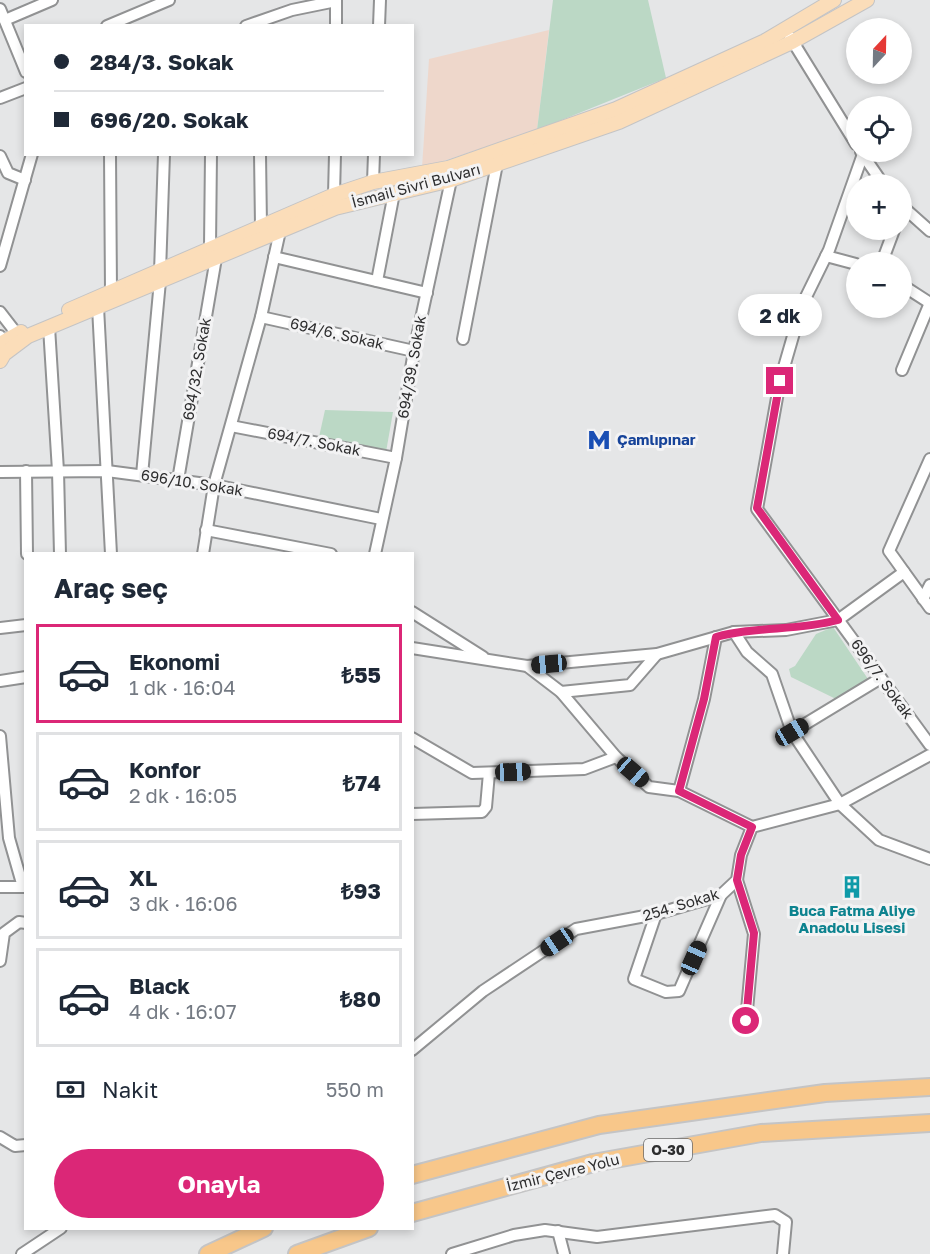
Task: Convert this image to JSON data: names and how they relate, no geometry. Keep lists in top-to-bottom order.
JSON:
{
  "streets": {
    "highway": ["O-30", "İzmir Çevre Yolu"],
    "main road": ["İsmail Sivri Bulvarı"],
    "street": [
      "694/6. Sokak",
      "694/39. Sokak",
      "694/32. Sokak",
      "694/7. Sokak",
      "696/10. Sokak",
      "696/7. Sokak",
      "254. Sokak"
    ]
  },
  "crossings": [
    ["İsmail Sivri Bulvarı", "694/39. Sokak"],
    ["İsmail Sivri Bulvarı", "694/32. Sokak"],
    ["694/6. Sokak", "694/39. Sokak"],
    ["694/39. Sokak", "694/7. Sokak"],
    ["694/39. Sokak", "696/10. Sokak"],
    ["694/32. Sokak", "696/10. Sokak"]
  ],
  "places": {
    "metro station": ["Çamlıpınar"],
    "building": ["Buca Fatma Aliye Anadolu Lisesi"]
  },
  "north": "top",
  "page": {
    "map_buttons": ["+", "−"],
    "banner": ["284/3. Sokak", "696/20. Sokak"],
    "bubble": "2 dk",
    "heading": "Araç seç",
    "list": [
      {
        "name": "Ekonomi",
        "note": "1 dk · 16:04",
        "value": "₺55"
      },
      {
        "name": "Konfor",
        "note": "2 dk · 16:05",
        "value": "₺74"
      },
      {
        "name": "XL",
        "note": "3 dk · 16:06",
        "value": "₺93"
      },
      {
        "name": "Black",
        "note": "4 dk · 16:07",
        "value": "₺80"
      }
    ],
    "pay": ["Nakit", "550 m"],
    "buttons": "Onayla"
  }
}
